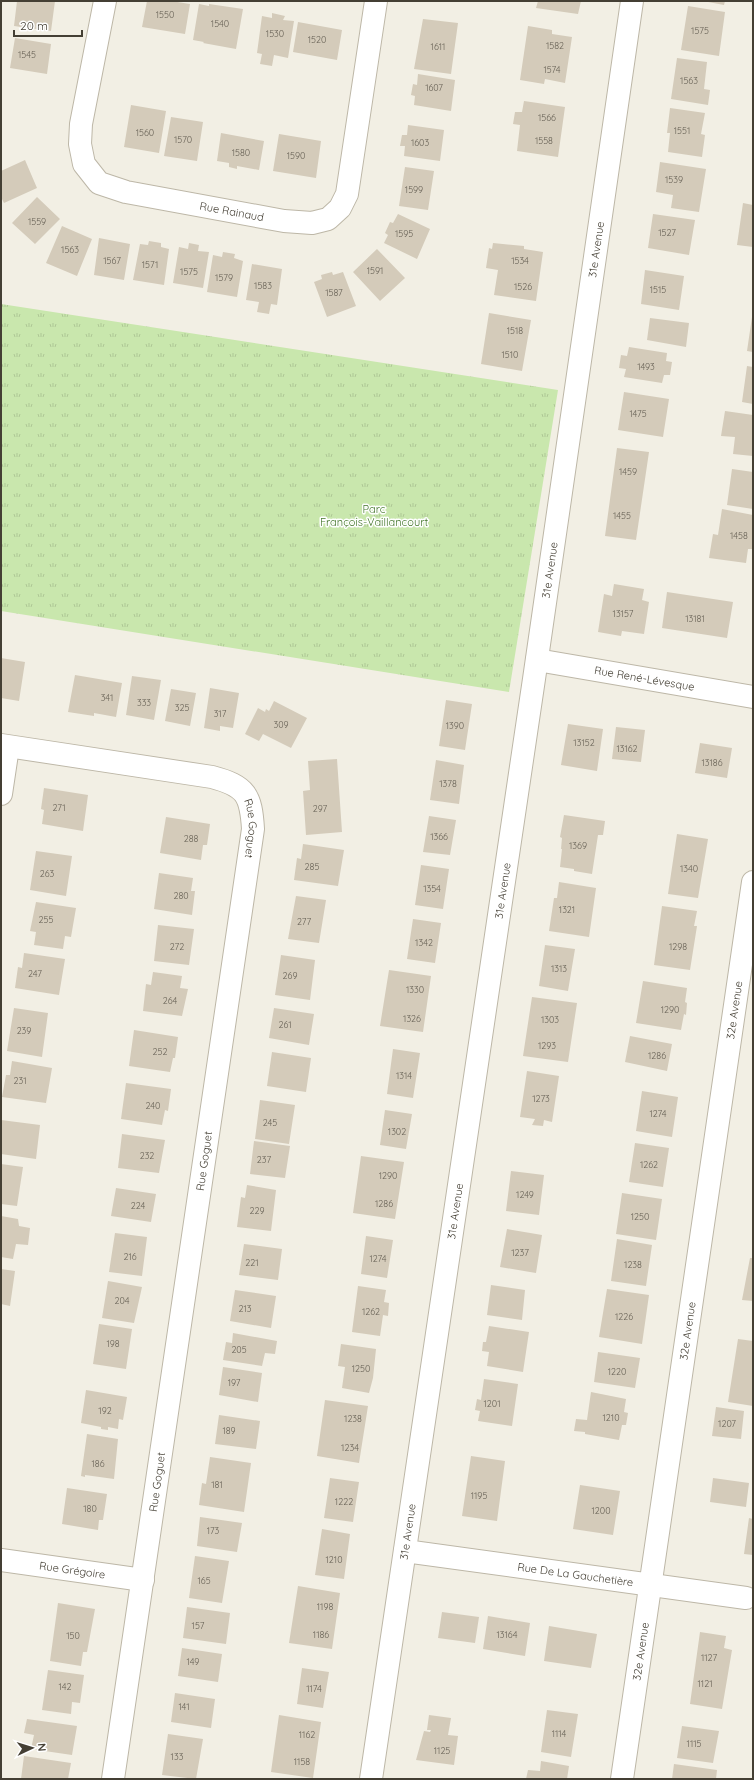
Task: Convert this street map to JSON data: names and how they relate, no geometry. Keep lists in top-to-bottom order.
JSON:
{
  "streets": {
    "street": [
      "Rue Rainaud",
      "31e Avenue",
      "Rue René-Lévesque",
      "Rue Goguet",
      "32e Avenue",
      "Rue Grégoire",
      "Rue De La Gauchetière"
    ]
  },
  "crossings": [
    ["31e Avenue", "Rue René-Lévesque"],
    ["31e Avenue", "Rue De La Gauchetière"],
    ["Rue Goguet", "Rue Grégoire"],
    ["32e Avenue", "Rue De La Gauchetière"]
  ],
  "parks": ["Parc François-Vaillancourt"],
  "house_numbers": [
    "1550",
    "1540",
    "1575",
    "1530",
    "1520",
    "1582",
    "1611",
    "1545",
    "1574",
    "1563",
    "1607",
    "1566",
    "1551",
    "1560",
    "1570",
    "1558",
    "1603",
    "1580",
    "1590",
    "1539",
    "1599",
    "1559",
    "1527",
    "1595",
    "1563",
    "1567",
    "1534",
    "1571",
    "1591",
    "1575",
    "1579",
    "1583",
    "1526",
    "1515",
    "1587",
    "1518",
    "1510",
    "1493",
    "1475",
    "1459",
    "1455",
    "1458",
    "13157",
    "13181",
    "341",
    "333",
    "325",
    "317",
    "309",
    "1390",
    "13152",
    "13162",
    "13186",
    "1378",
    "271",
    "297",
    "1366",
    "288",
    "1369",
    "285",
    "1340",
    "263",
    "1354",
    "280",
    "1321",
    "255",
    "277",
    "1342",
    "272",
    "1298",
    "1313",
    "247",
    "269",
    "1330",
    "264",
    "1290",
    "1326",
    "1303",
    "261",
    "239",
    "1293",
    "252",
    "1286",
    "1314",
    "231",
    "1273",
    "240",
    "1274",
    "245",
    "1302",
    "232",
    "237",
    "1262",
    "1290",
    "1249",
    "1286",
    "224",
    "229",
    "1250",
    "1237",
    "216",
    "1274",
    "221",
    "1238",
    "204",
    "213",
    "1262",
    "1226",
    "198",
    "205",
    "1250",
    "1220",
    "197",
    "1201",
    "192",
    "1210",
    "1238",
    "1207",
    "189",
    "1234",
    "186",
    "181",
    "1195",
    "1222",
    "180",
    "1200",
    "173",
    "1210",
    "165",
    "1198",
    "157",
    "1186",
    "13164",
    "150",
    "1127",
    "149",
    "1121",
    "142",
    "1174",
    "141",
    "1114",
    "1162",
    "1115",
    "1125",
    "133",
    "1158"
  ],
  "scale_bar": "20 m",
  "north": "right"
}
